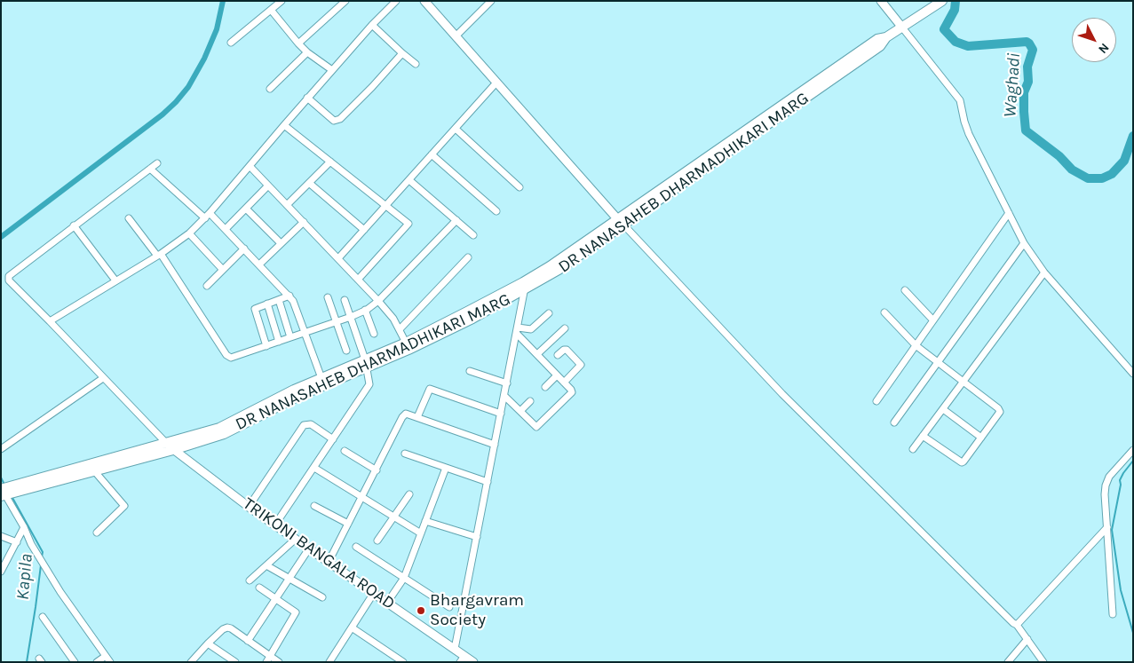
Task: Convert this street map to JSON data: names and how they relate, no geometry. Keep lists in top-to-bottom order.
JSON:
{
  "streets": {
    "main road": ["DR NANASAHEB DHARMADHIKARI MARG"],
    "street": ["TRIKONI BANGALA ROAD"]
  },
  "crossings": [
    ["DR NANASAHEB DHARMADHIKARI MARG", "TRIKONI BANGALA ROAD"]
  ],
  "water": ["Waghadi", "Kapila"],
  "places": ["Bhargavram Society"],
  "north": "bottom right"
}
